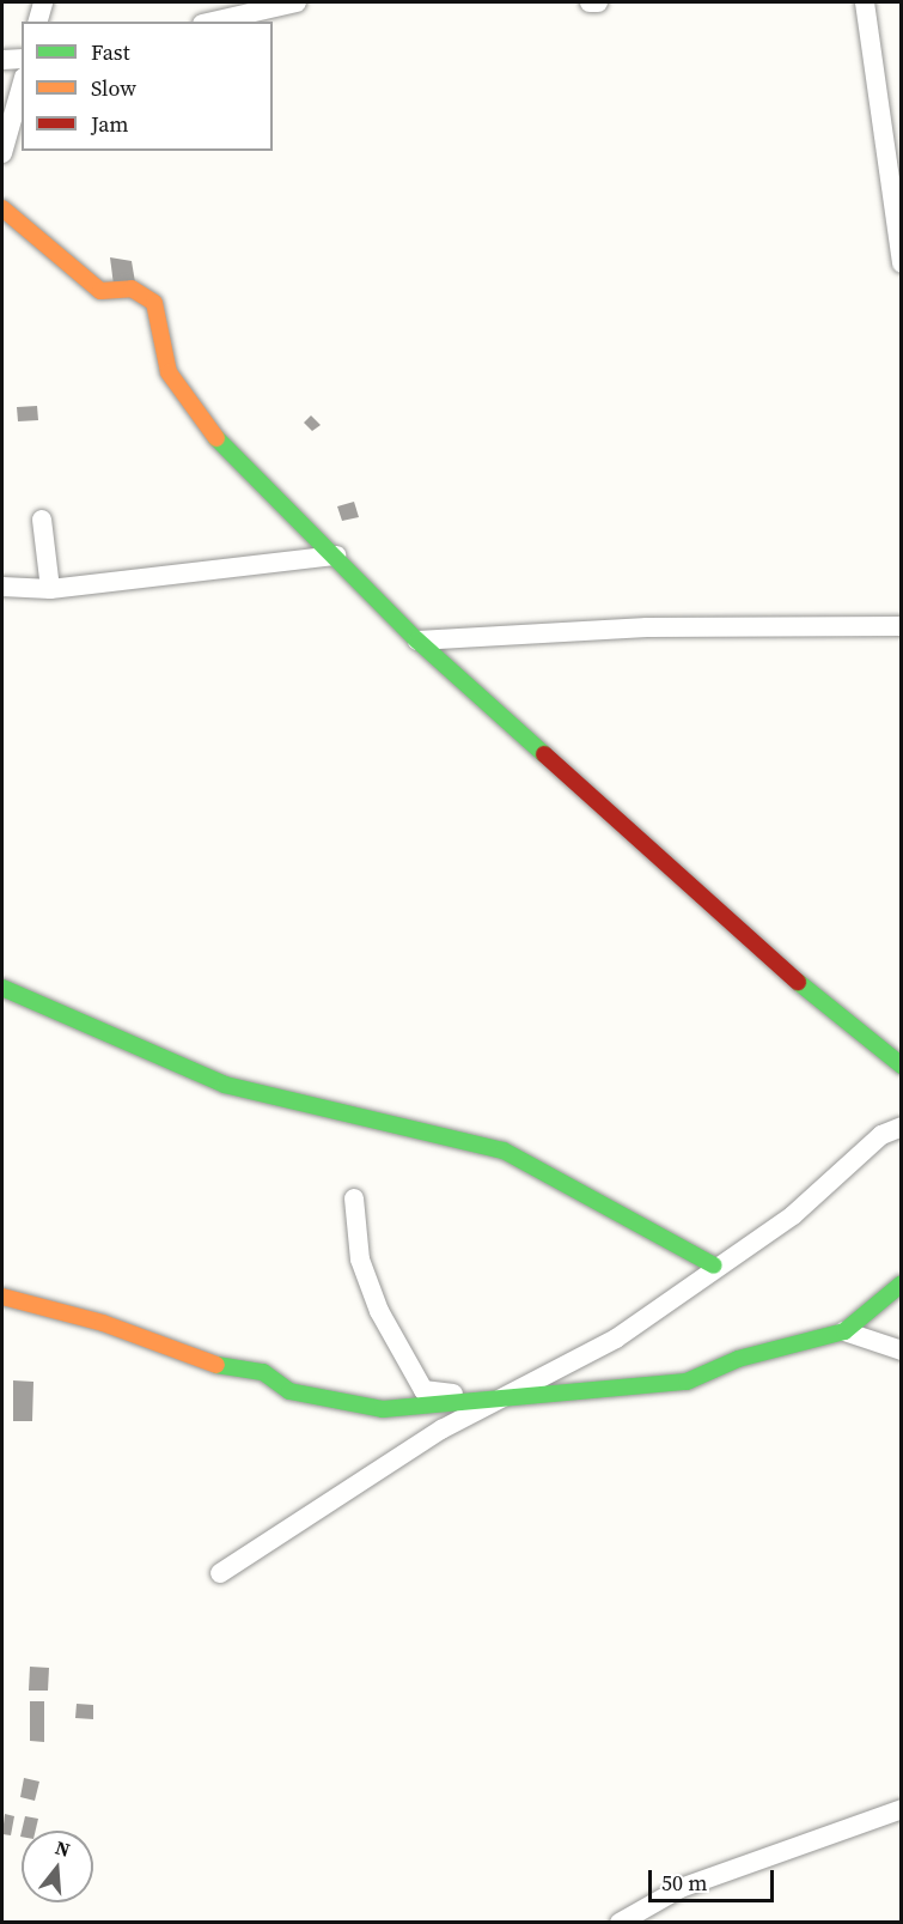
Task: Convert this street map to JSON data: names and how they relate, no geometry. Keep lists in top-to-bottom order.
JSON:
{
  "legend": ["Fast", "Slow", "Jam"],
  "scale_bar": "50 m",
  "north": "top"
}
